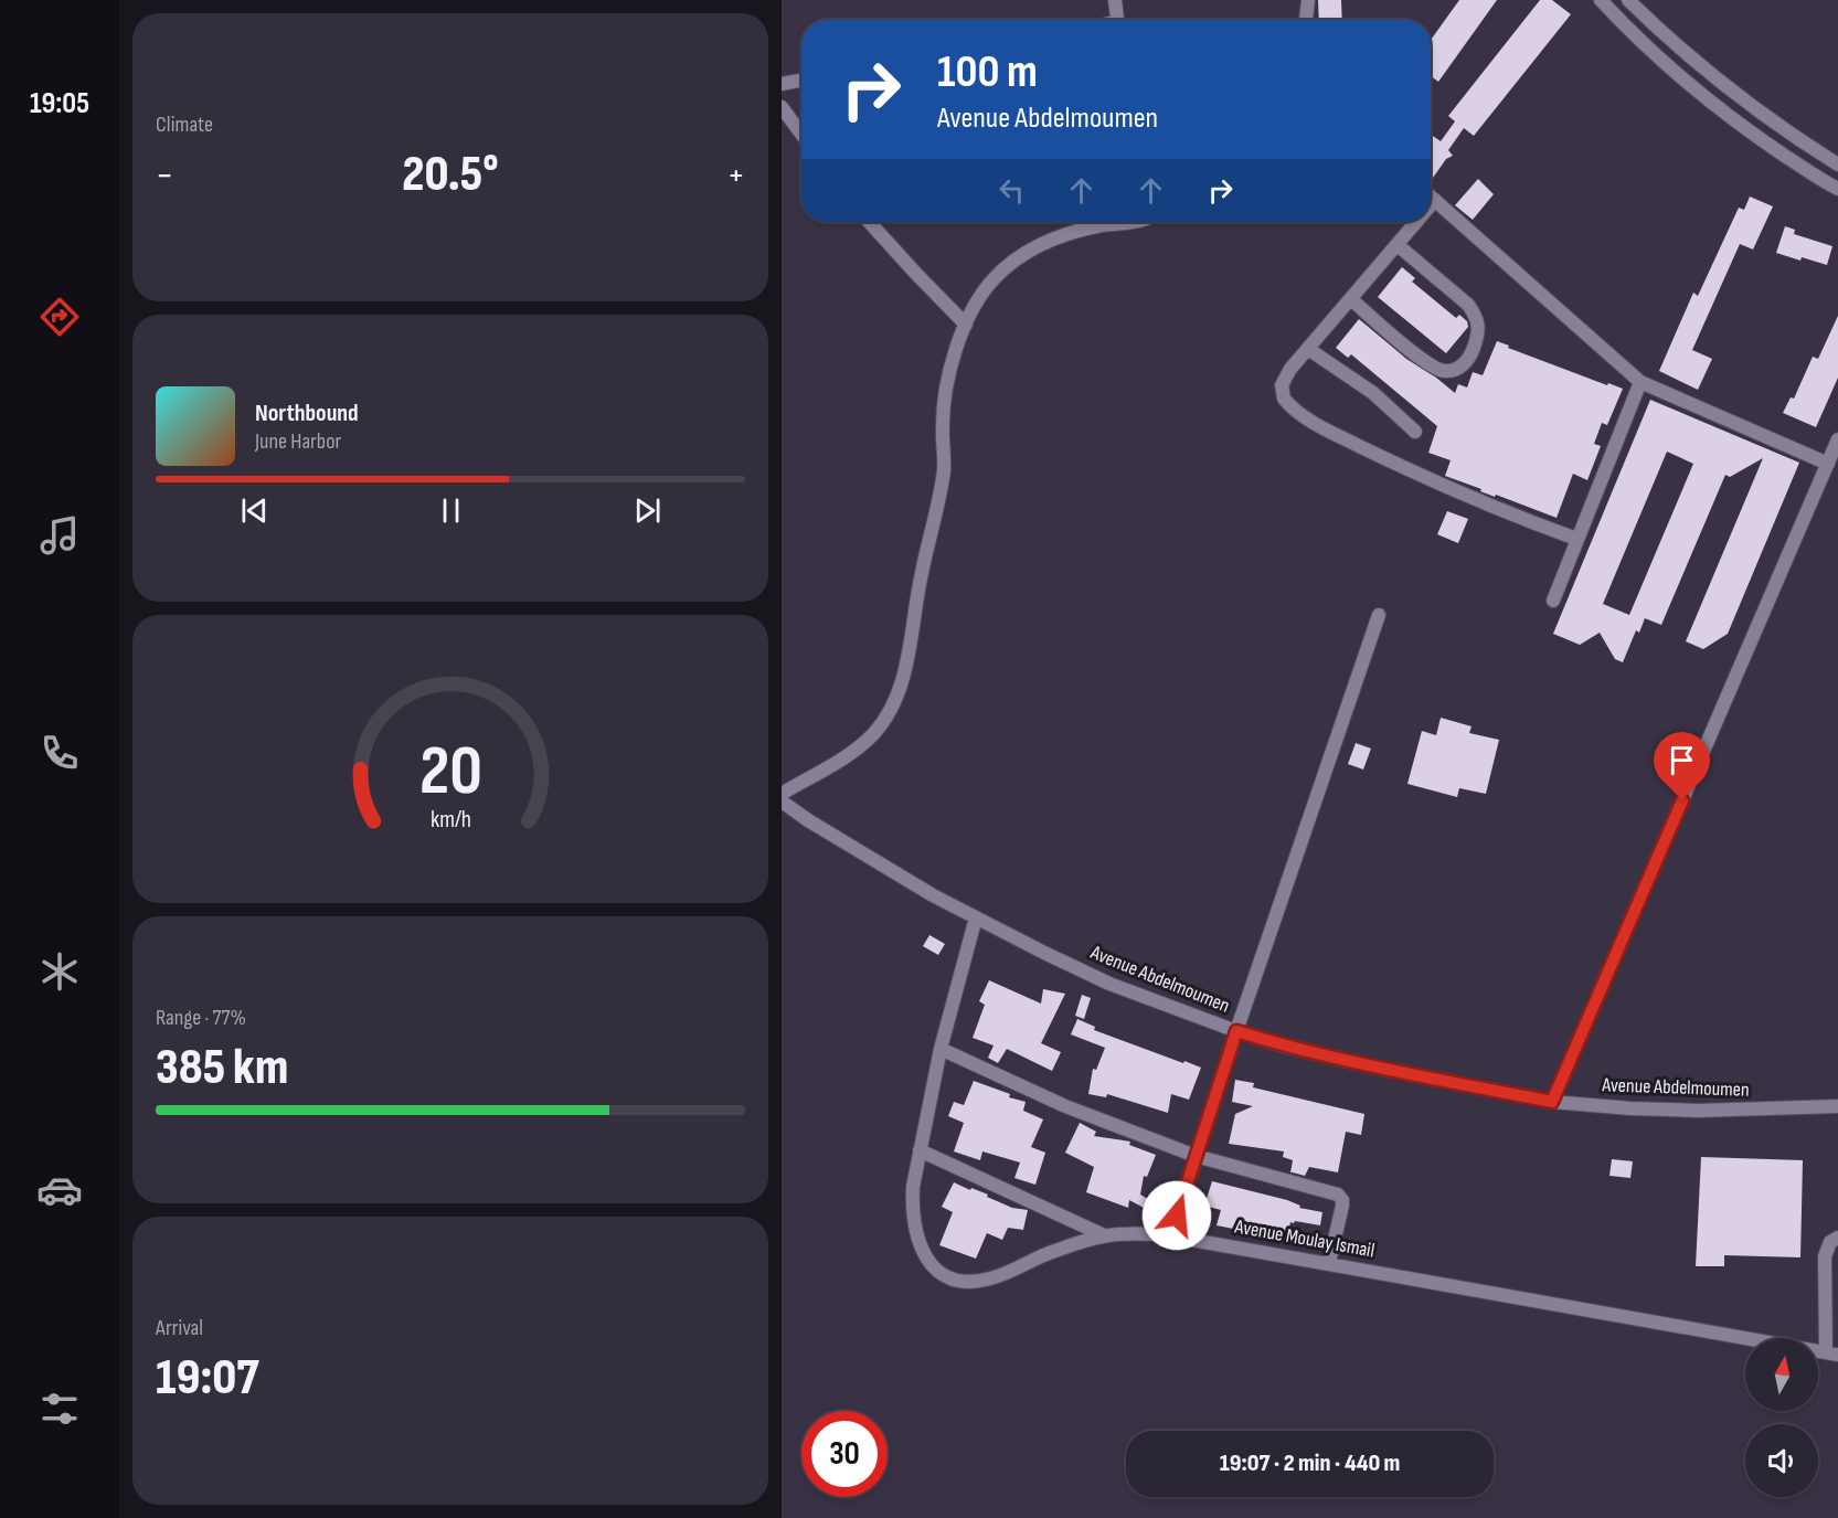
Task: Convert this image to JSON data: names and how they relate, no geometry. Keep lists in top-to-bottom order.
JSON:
{
  "streets": {
    "street": ["Avenue Abdelmoumen", "Avenue Moulay Ismail"]
  },
  "crossings": [
    ["Avenue Abdelmoumen", "Avenue Moulay Ismail"]
  ],
  "north": "top",
  "page": {
    "tabs": "19:05",
    "tile": [
      "Climate",
      ["Range · 77%", "385 km"],
      ["Arrival", "19:07"]
    ],
    "turn": ["100 m", "Avenue Abdelmoumen"],
    "heat": ["−", "20.5°", "+"],
    "song": ["Northbound", "June Harbor"],
    "limit": "30",
    "trip": "19:07 · 2 min · 440 m",
    "gauge": ["20", "km/h"]
  }
}
